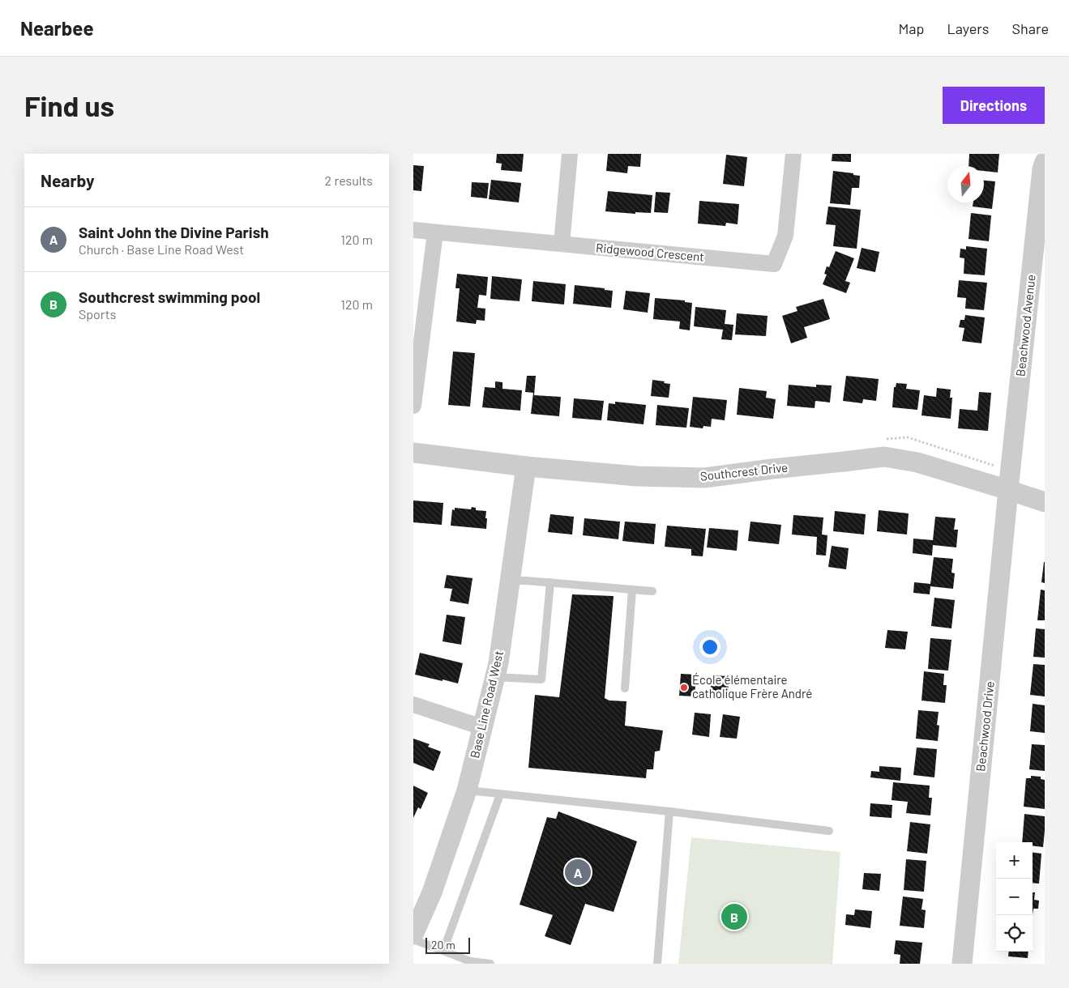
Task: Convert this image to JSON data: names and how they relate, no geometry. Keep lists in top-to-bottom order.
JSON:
{
  "streets": {
    "street": [
      "Ridgewood Crescent",
      "Beachwood Avenue",
      "Southcrest Drive",
      "Base Line Road West",
      "Beachwood Drive"
    ]
  },
  "crossings": [
    ["Beachwood Avenue", "Southcrest Drive"],
    ["Beachwood Avenue", "Beachwood Drive"],
    ["Southcrest Drive", "Base Line Road West"],
    ["Southcrest Drive", "Beachwood Drive"]
  ],
  "places": ["École élémentaire catholique Frère André"],
  "scale_bar": "20 m",
  "north": "top",
  "page": {
    "header": "Nearbee",
    "nav": ["Map", "Layers", "Share"],
    "buttons": "Directions",
    "title": "Find us",
    "heading": ["Nearby", "2 results"],
    "list": [
      {
        "mark": "A",
        "name": "Saint John the Divine Parish",
        "note": "Church · Base Line Road West",
        "value": "120 m"
      },
      {
        "mark": "B",
        "name": "Southcrest swimming pool",
        "note": "Sports",
        "value": "120 m"
      }
    ],
    "map_buttons": ["+", "−"],
    "pins": ["A", "B"],
    "scale": "20 m"
  }
}
